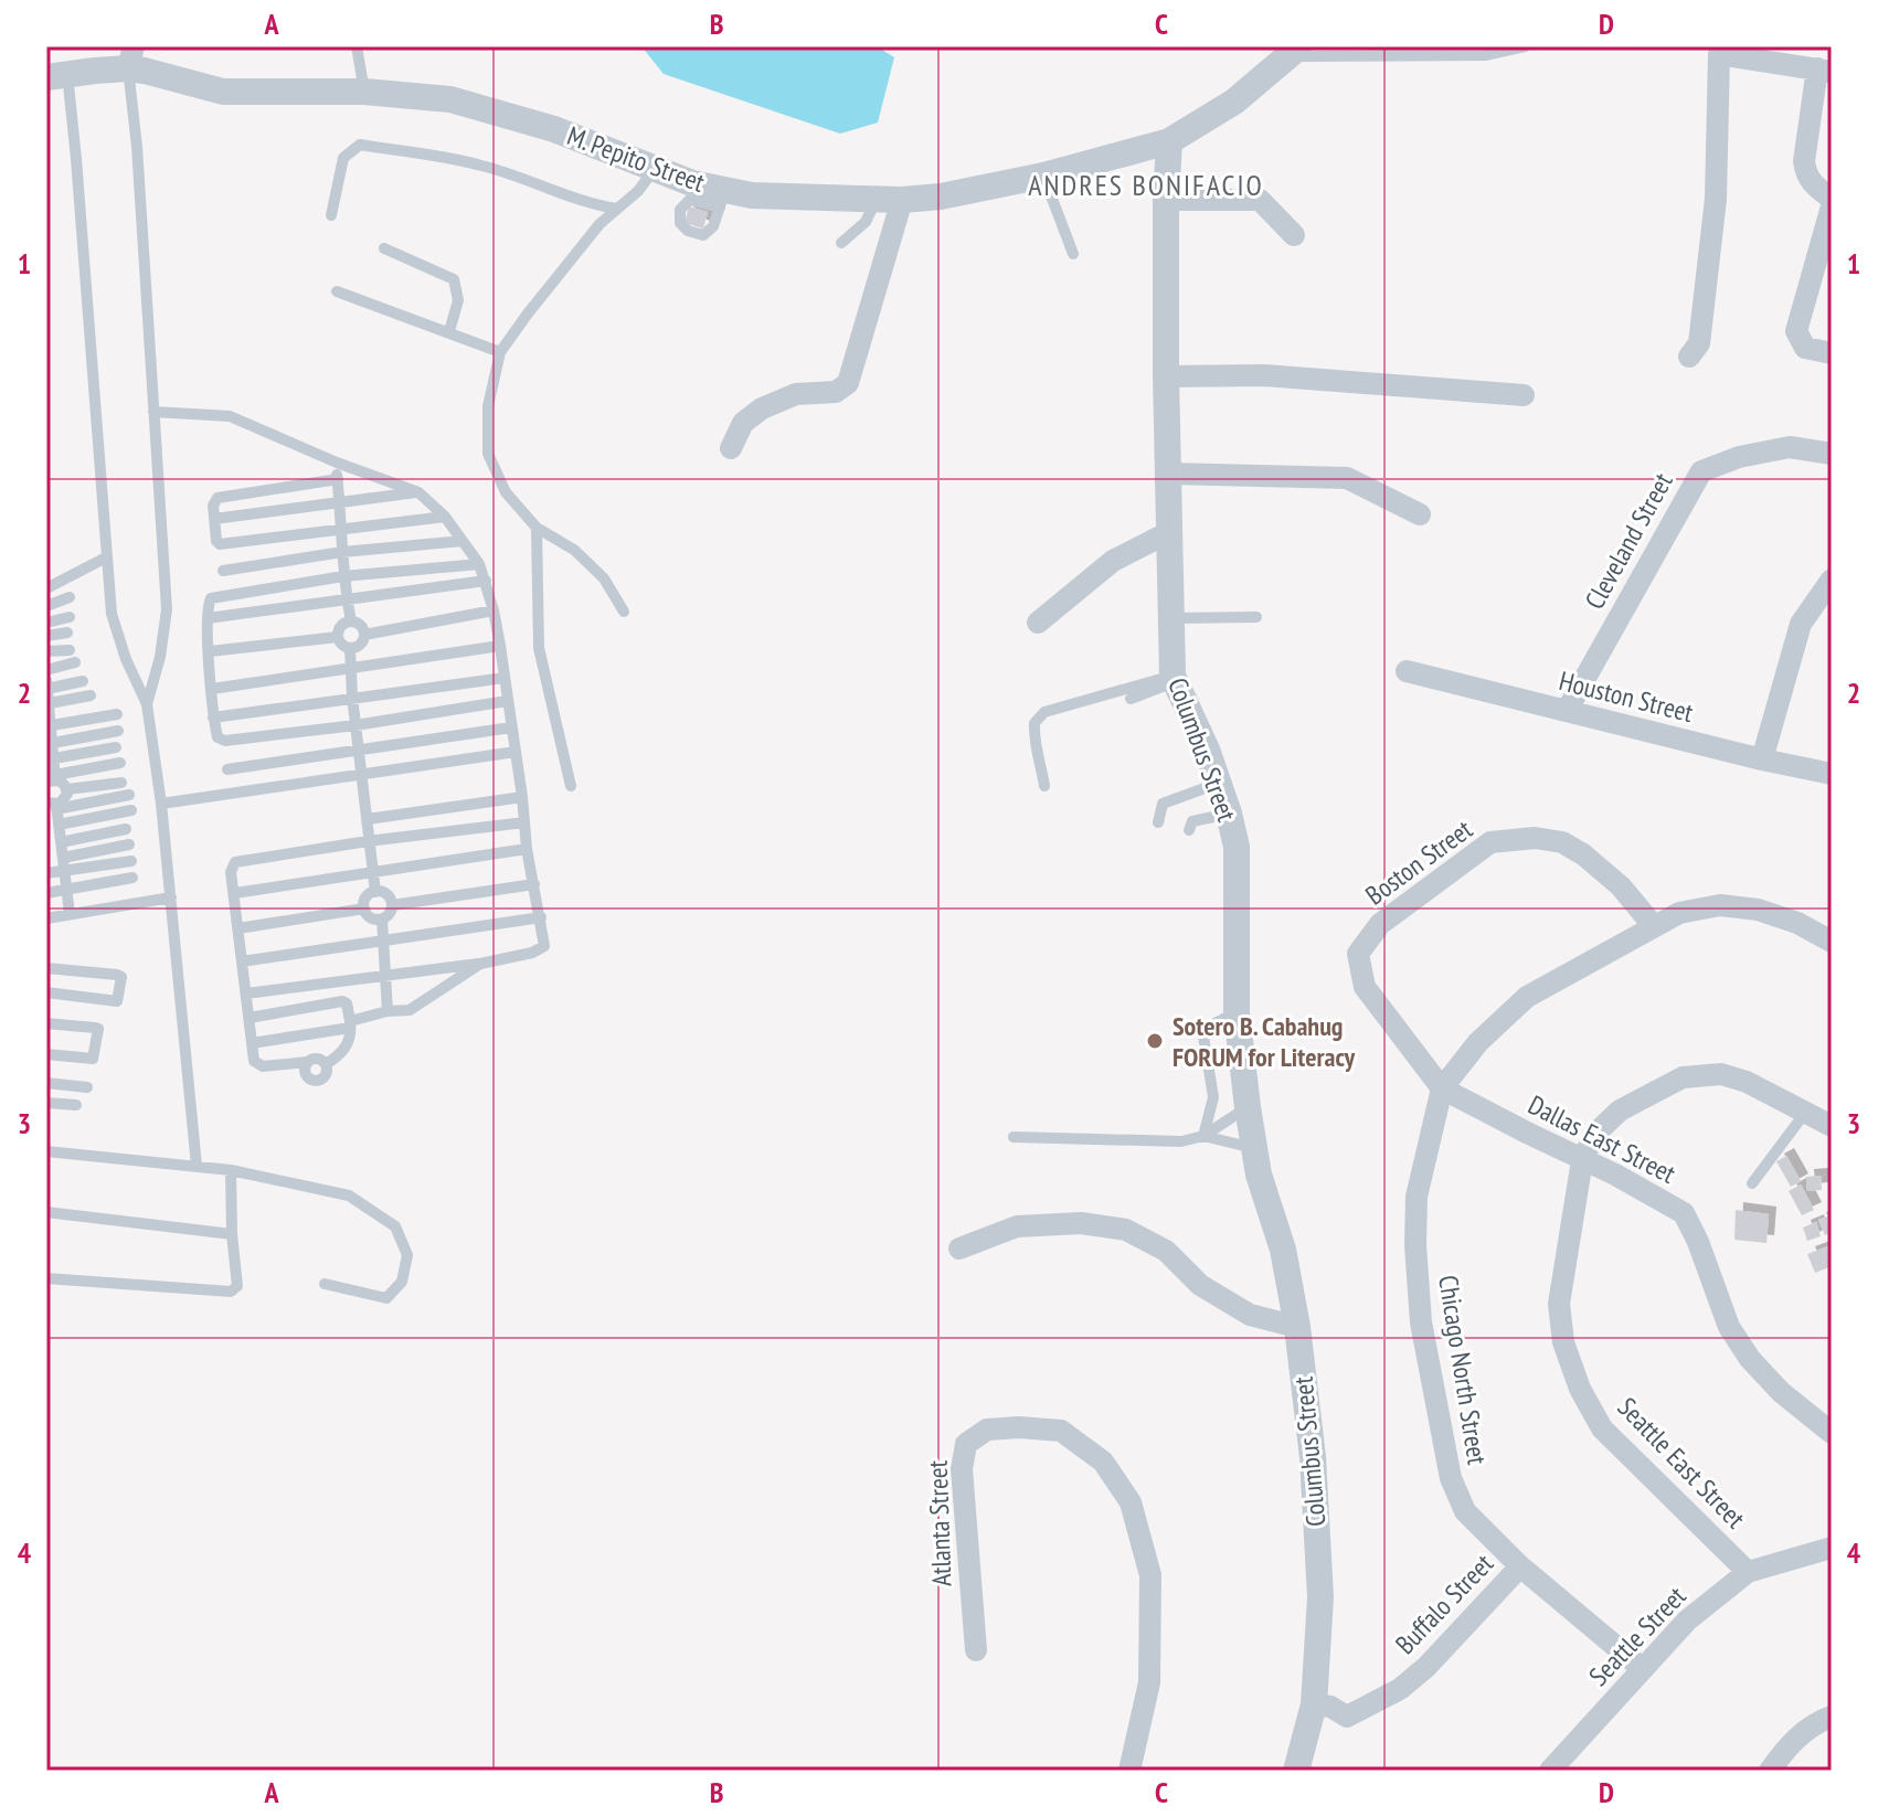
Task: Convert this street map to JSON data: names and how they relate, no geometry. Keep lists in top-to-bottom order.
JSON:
{
  "streets": {
    "street": [
      "M. Pepito Street",
      "Cleveland Street",
      "Houston Street",
      "Columbus Street",
      "Boston Street",
      "Dallas East Street",
      "Chicago North Street",
      "Seattle East Street",
      "Atlanta Street",
      "Buffalo Street",
      "Seattle Street"
    ]
  },
  "crossings": [
    ["M. Pepito Street", "Columbus Street"],
    ["Cleveland Street", "Houston Street"],
    ["Columbus Street", "Buffalo Street"],
    ["Boston Street", "Dallas East Street"],
    ["Boston Street", "Chicago North Street"],
    ["Dallas East Street", "Chicago North Street"],
    ["Dallas East Street", "Seattle East Street"],
    ["Chicago North Street", "Buffalo Street"],
    ["Chicago North Street", "Seattle Street"],
    ["Seattle East Street", "Seattle Street"]
  ],
  "districts": ["ANDRES BONIFACIO"],
  "places": ["Sotero B. Cabahug FORUM for Literacy"],
  "grid": {
    "columns": [
      "A",
      "B",
      "C",
      "D"
    ],
    "rows": [
      "1",
      "2",
      "3",
      "4"
    ]
  }
}
